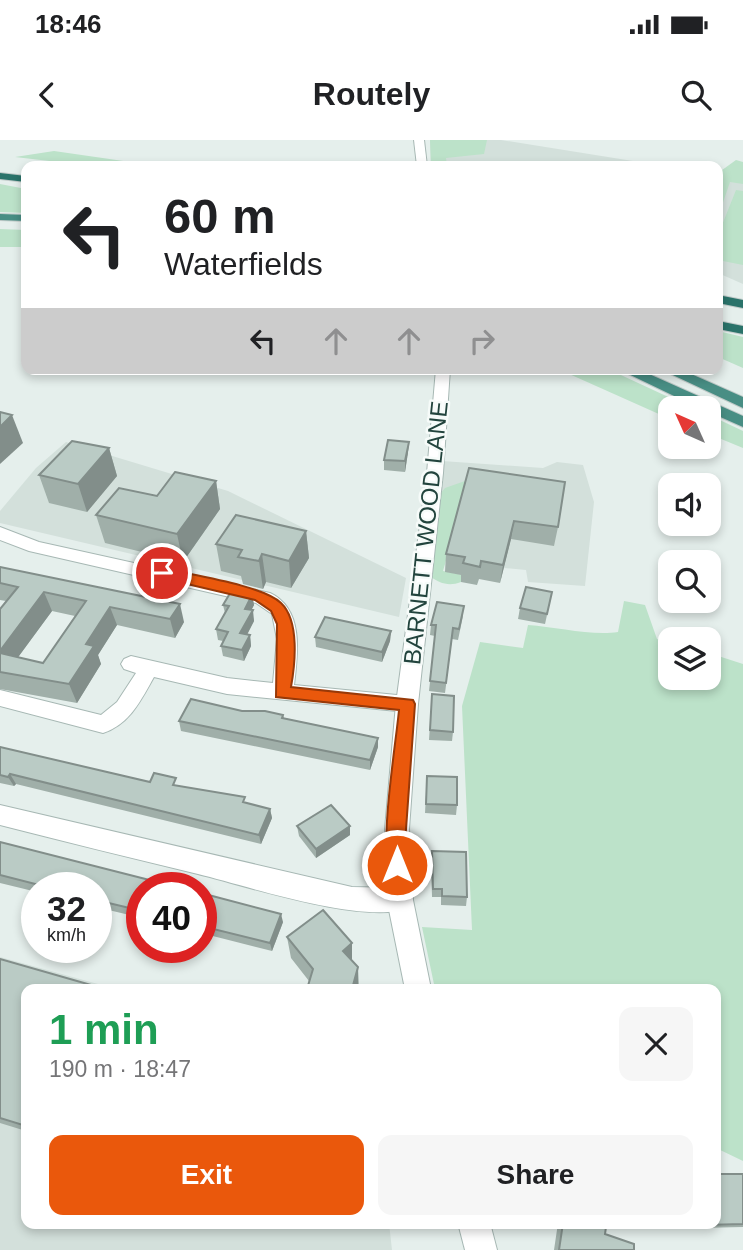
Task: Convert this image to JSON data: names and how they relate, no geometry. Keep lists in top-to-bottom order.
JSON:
{
  "streets": {
    "street": ["BARNETT WOOD LANE"]
  },
  "north": "top left",
  "page": {
    "status": "18:46",
    "header": "Routely",
    "turn": ["60 m", "Waterfields"],
    "speed": "32 km/h",
    "limit": "40",
    "heading": ["1 min", "190 m · 18:47"],
    "buttons": ["Exit", "Share"]
  }
}
